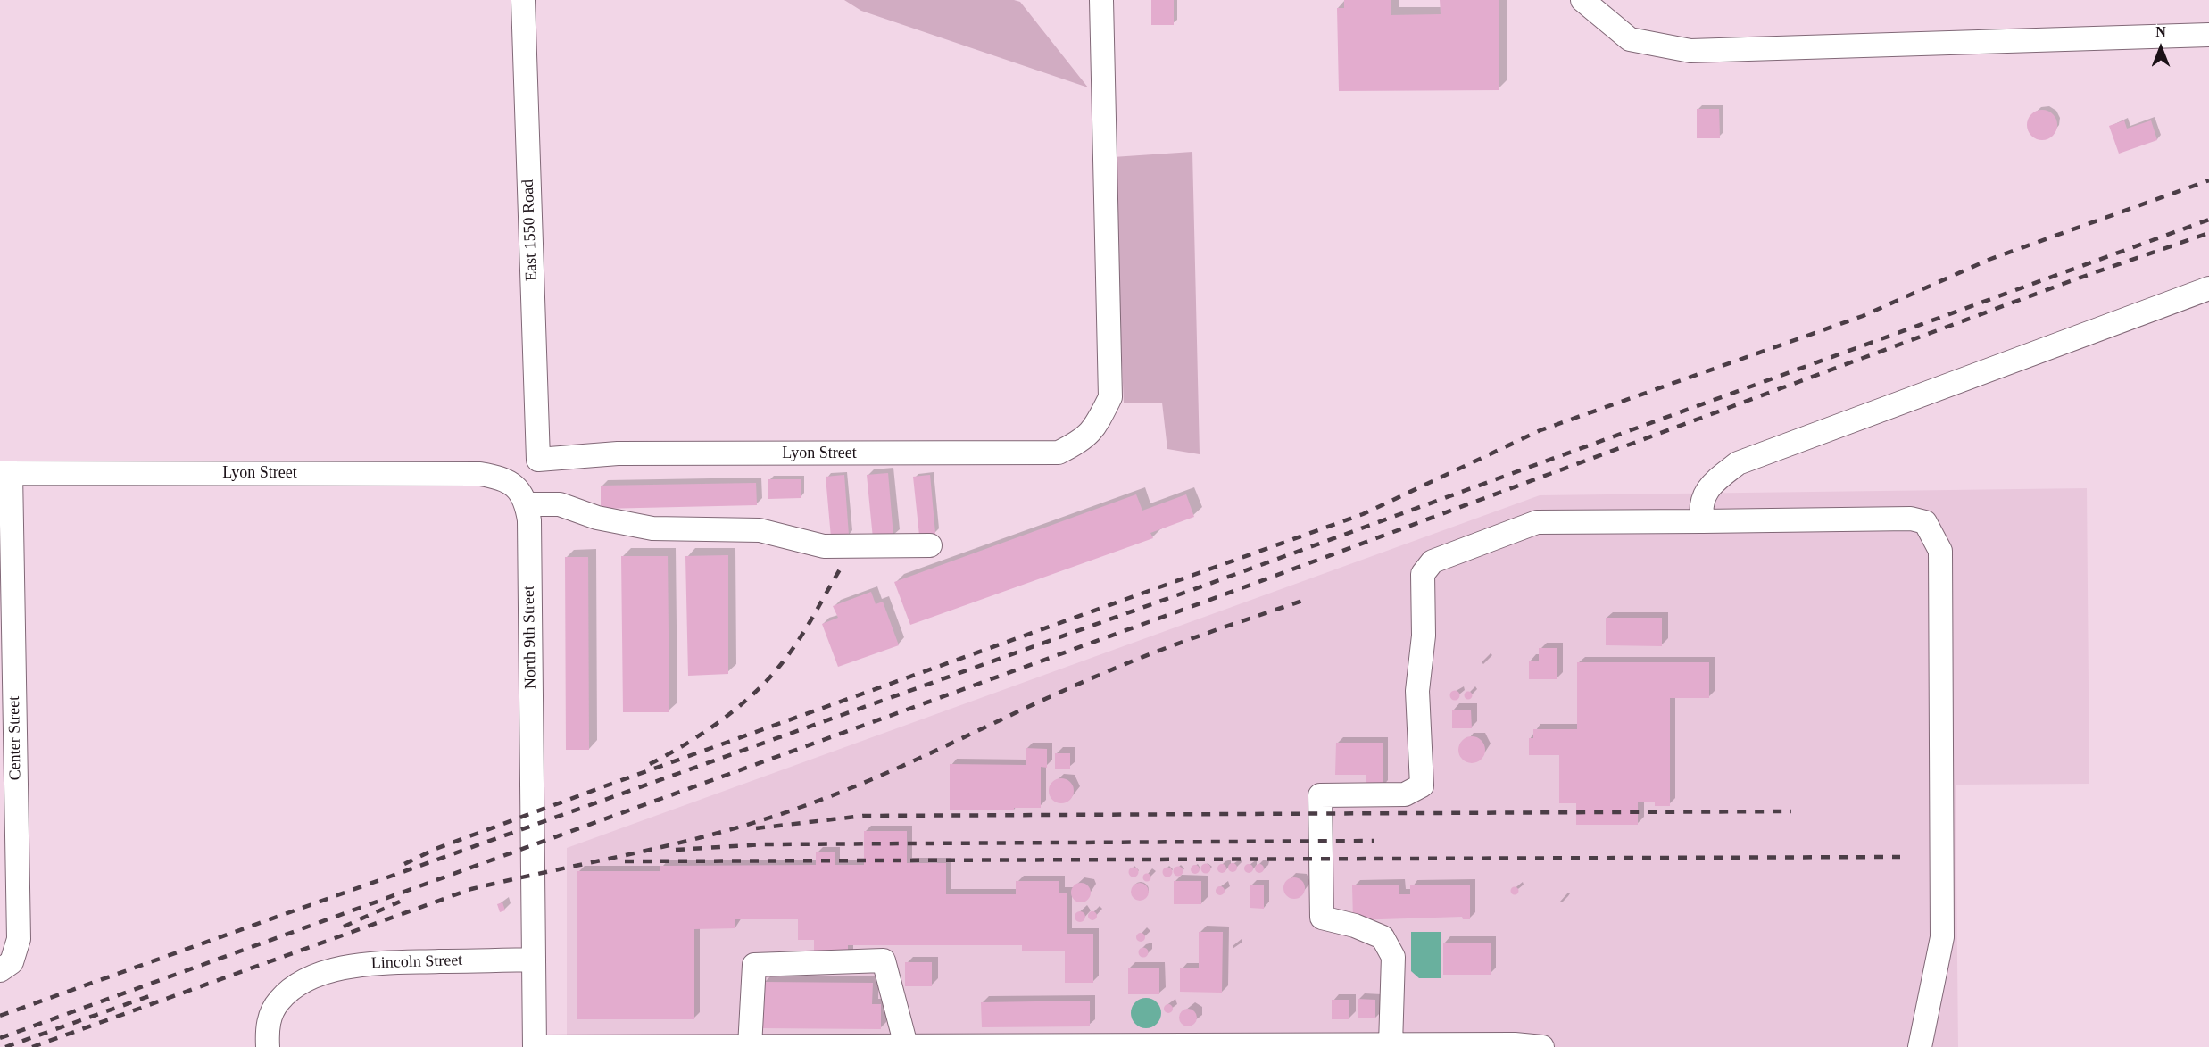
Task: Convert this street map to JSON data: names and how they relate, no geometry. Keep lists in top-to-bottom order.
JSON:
{
  "streets": {
    "street": [
      "East 1550 Road",
      "Lyon Street",
      "North 9th Street",
      "Center Street",
      "Lincoln Street"
    ]
  },
  "crossings": [
    ["East 1550 Road", "Lyon Street"],
    ["Lyon Street", "North 9th Street"],
    ["Lyon Street", "Center Street"],
    ["North 9th Street", "Lincoln Street"]
  ],
  "north": "top"
}
